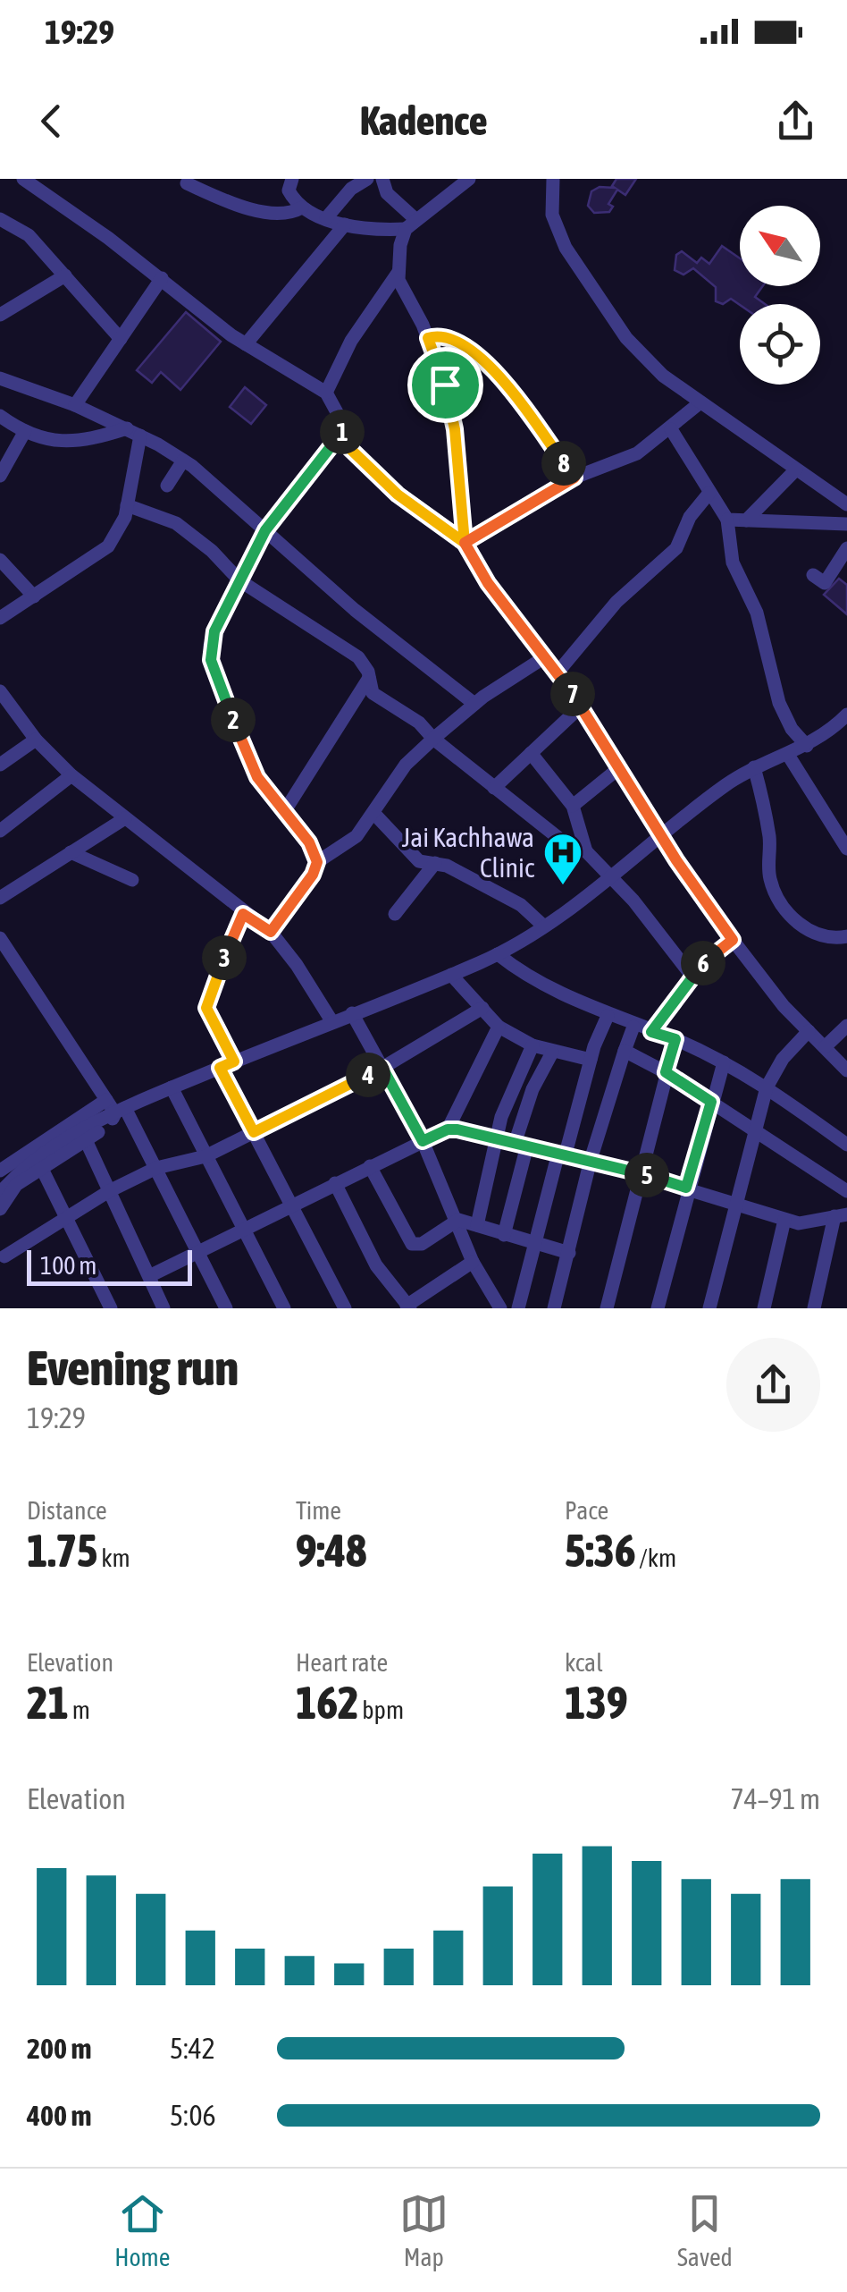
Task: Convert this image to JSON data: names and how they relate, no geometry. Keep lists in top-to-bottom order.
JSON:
{
  "places": {
    "hospital": ["Jai Kachhawa Clinic"]
  },
  "scale_bar": "100 m",
  "north": "top left",
  "page": {
    "status": "19:29",
    "header": "Kadence",
    "pins": [
      "1",
      "8",
      "7",
      "2",
      "3",
      "6",
      "4",
      "5"
    ],
    "scale": "100 m",
    "heading": ["Evening run", "19:29"],
    "stats": [
      ["Distance", "1.75 km"],
      ["Time", "9:48"],
      ["Pace", "5:36 /km"],
      ["Elevation", "21 m"],
      ["Heart rate", "162 bpm"],
      ["kcal", "139"]
    ],
    "chart": ["Elevation", "74–91 m"],
    "list": [
      {
        "name": "200 m",
        "note": "5:42"
      },
      {
        "name": "400 m",
        "note": "5:06"
      }
    ],
    "tabs": ["Home", "Map", "Saved"]
  }
}
